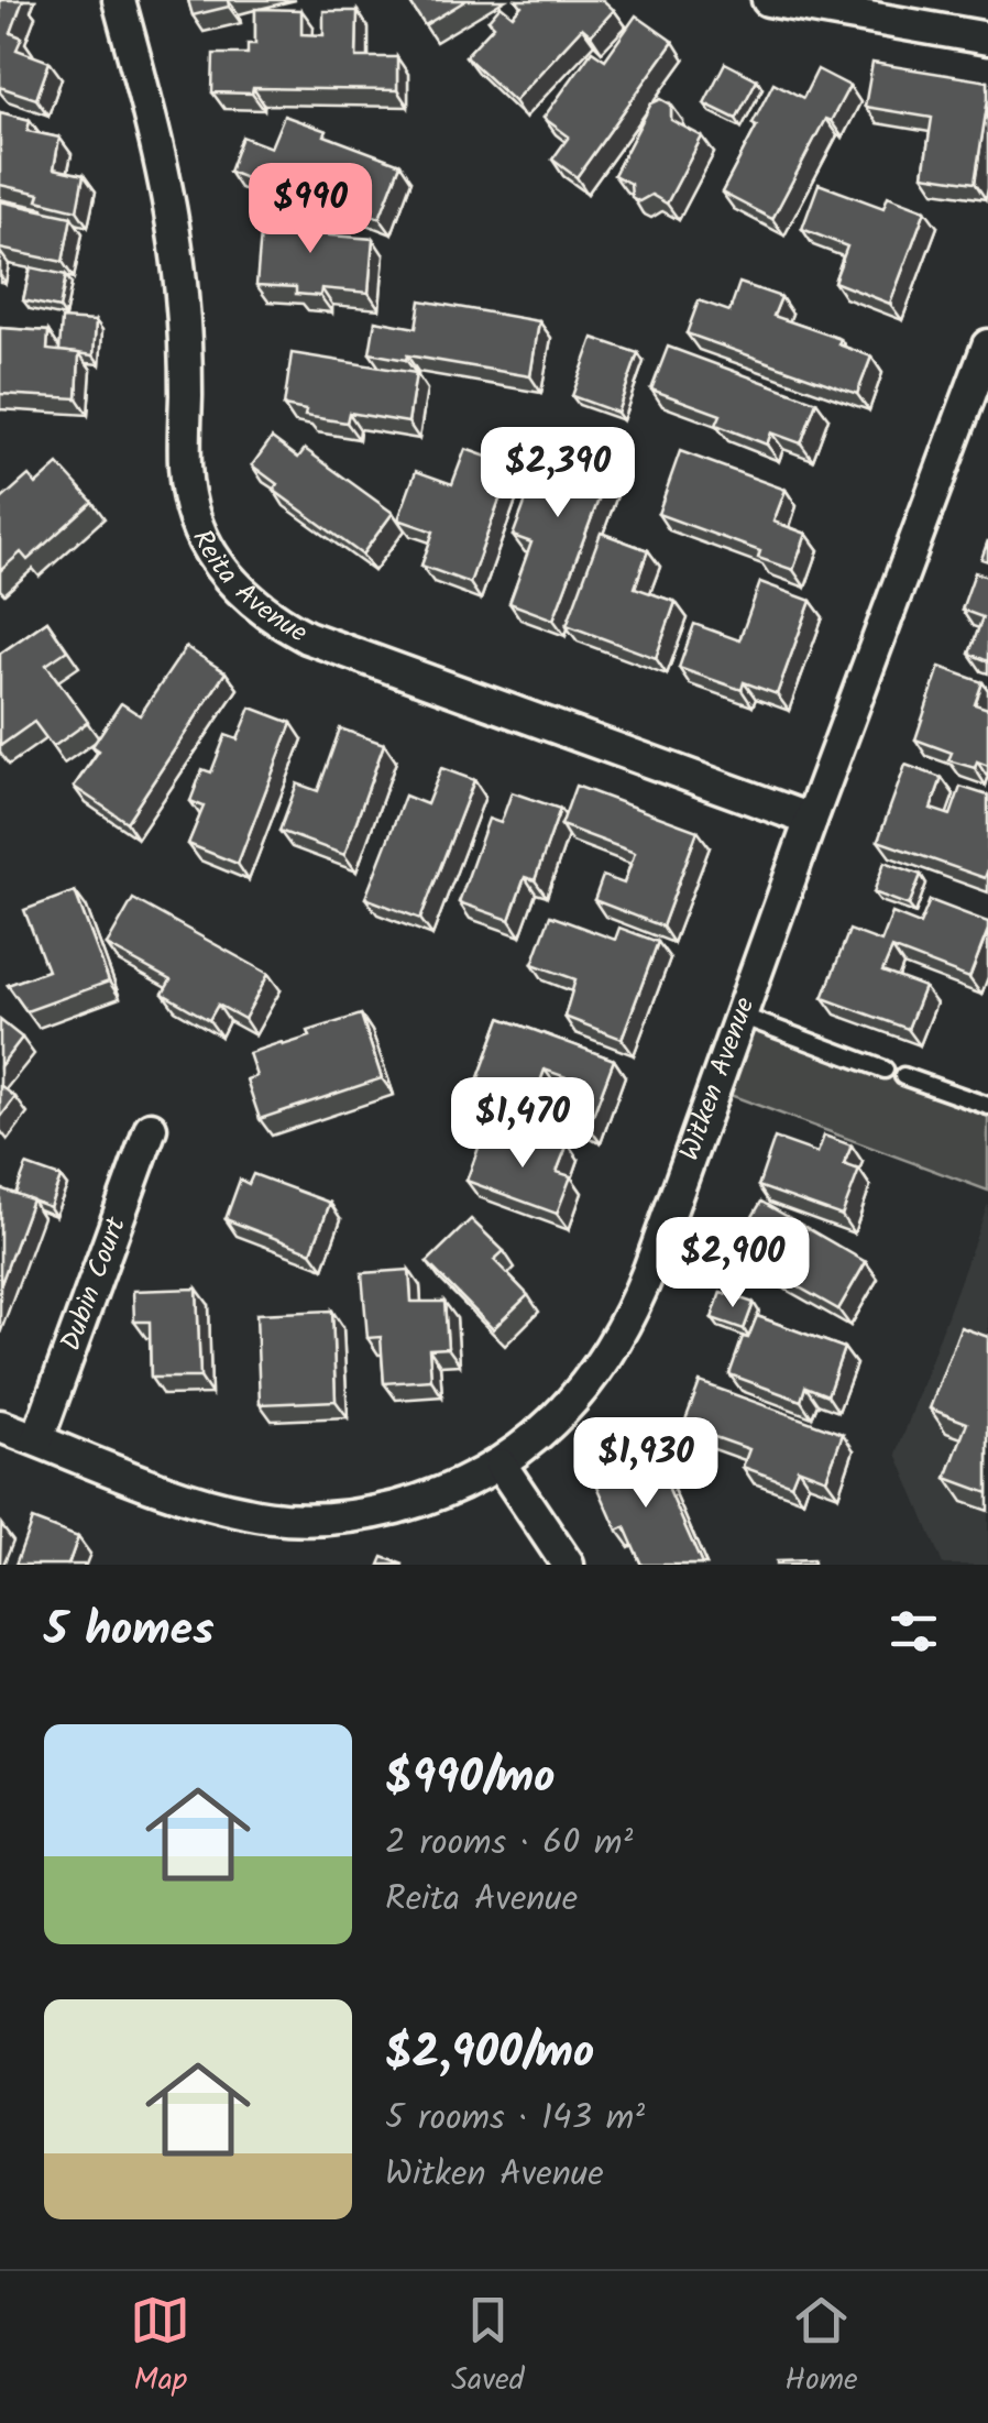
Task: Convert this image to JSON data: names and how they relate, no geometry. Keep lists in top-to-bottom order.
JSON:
{
  "streets": {
    "street": ["Reita Avenue", "Witken Avenue", "Dubin Court"]
  },
  "crossings": [
    ["Reita Avenue", "Witken Avenue"],
    ["Witken Avenue", "Dubin Court"]
  ],
  "page": {
    "price": [
      "$990",
      "$2,390",
      "$1,470",
      "$2,900",
      "$1,930"
    ],
    "heading": "5 homes",
    "list": [
      {
        "name": "$990/mo",
        "note": "2 rooms · 60 m² · Reita Avenue"
      },
      {
        "name": "$2,900/mo",
        "note": "5 rooms · 143 m² · Witken Avenue"
      }
    ],
    "tabs": ["Map", "Saved", "Home"]
  }
}
